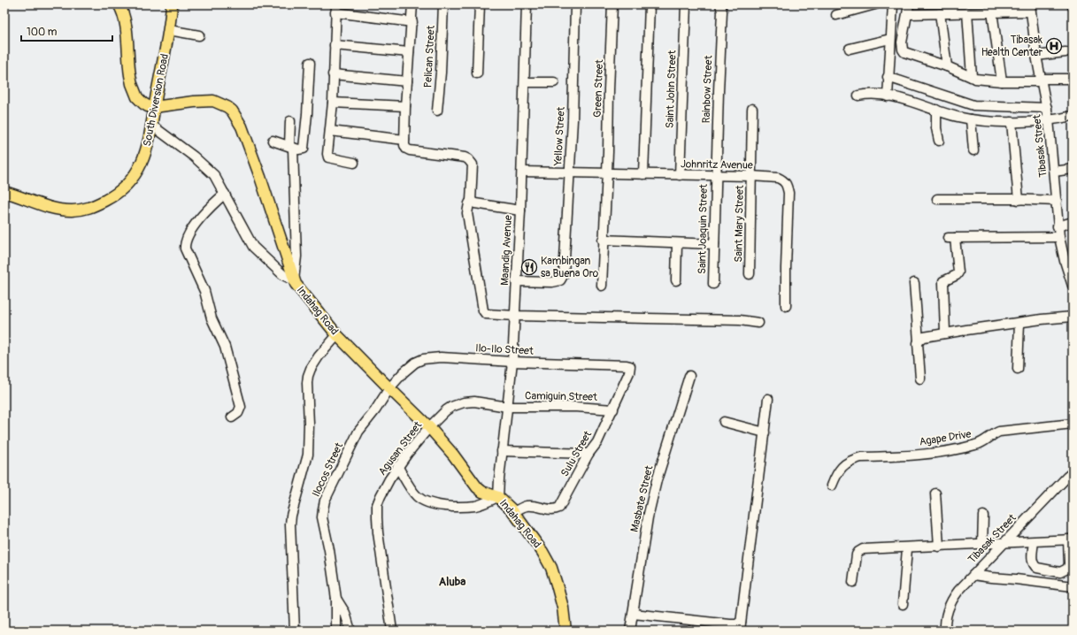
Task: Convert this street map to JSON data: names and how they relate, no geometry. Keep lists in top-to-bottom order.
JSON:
{
  "streets": {
    "main road": ["South Diversion Road", "Indahag Road"],
    "street": [
      "Pelican Street",
      "Green Street",
      "Saint John Street",
      "Rainbow Street",
      "Yellow Street",
      "Tibasak Street",
      "Johnritz Avenue",
      "Saint Mary Street",
      "Saint Joaquin Street",
      "Maandig Avenue",
      "Ilo-Ilo Street",
      "Camiguin Street",
      "Agape Drive",
      "Agusan Street",
      "Sulu Street",
      "Ilocos Street",
      "Masbate Street"
    ]
  },
  "crossings": [
    ["Green Street", "Johnritz Avenue"],
    ["Saint John Street", "Johnritz Avenue"],
    ["Rainbow Street", "Johnritz Avenue"],
    ["Rainbow Street", "Saint Joaquin Street"],
    ["South Diversion Road", "Indahag Road"],
    ["Yellow Street", "Johnritz Avenue"],
    ["Yellow Street", "Maandig Avenue"],
    ["Johnritz Avenue", "Saint Mary Street"],
    ["Johnritz Avenue", "Saint Joaquin Street"],
    ["Johnritz Avenue", "Maandig Avenue"],
    ["Maandig Avenue", "Indahag Road"],
    ["Maandig Avenue", "Ilo-Ilo Street"],
    ["Maandig Avenue", "Camiguin Street"],
    ["Maandig Avenue", "Agusan Street"],
    ["Indahag Road", "Ilo-Ilo Street"],
    ["Indahag Road", "Agusan Street"],
    ["Indahag Road", "Sulu Street"],
    ["Indahag Road", "Ilocos Street"],
    ["Ilo-Ilo Street", "Sulu Street"],
    ["Ilo-Ilo Street", "Ilocos Street"],
    ["Camiguin Street", "Agusan Street"],
    ["Camiguin Street", "Sulu Street"]
  ],
  "districts": ["Aluba"],
  "places": {
    "hospital": ["Tibasak Health Center"],
    "restaurant": ["Kambingan sa Buena Oro"]
  },
  "scale_bar": "100 m"
}
